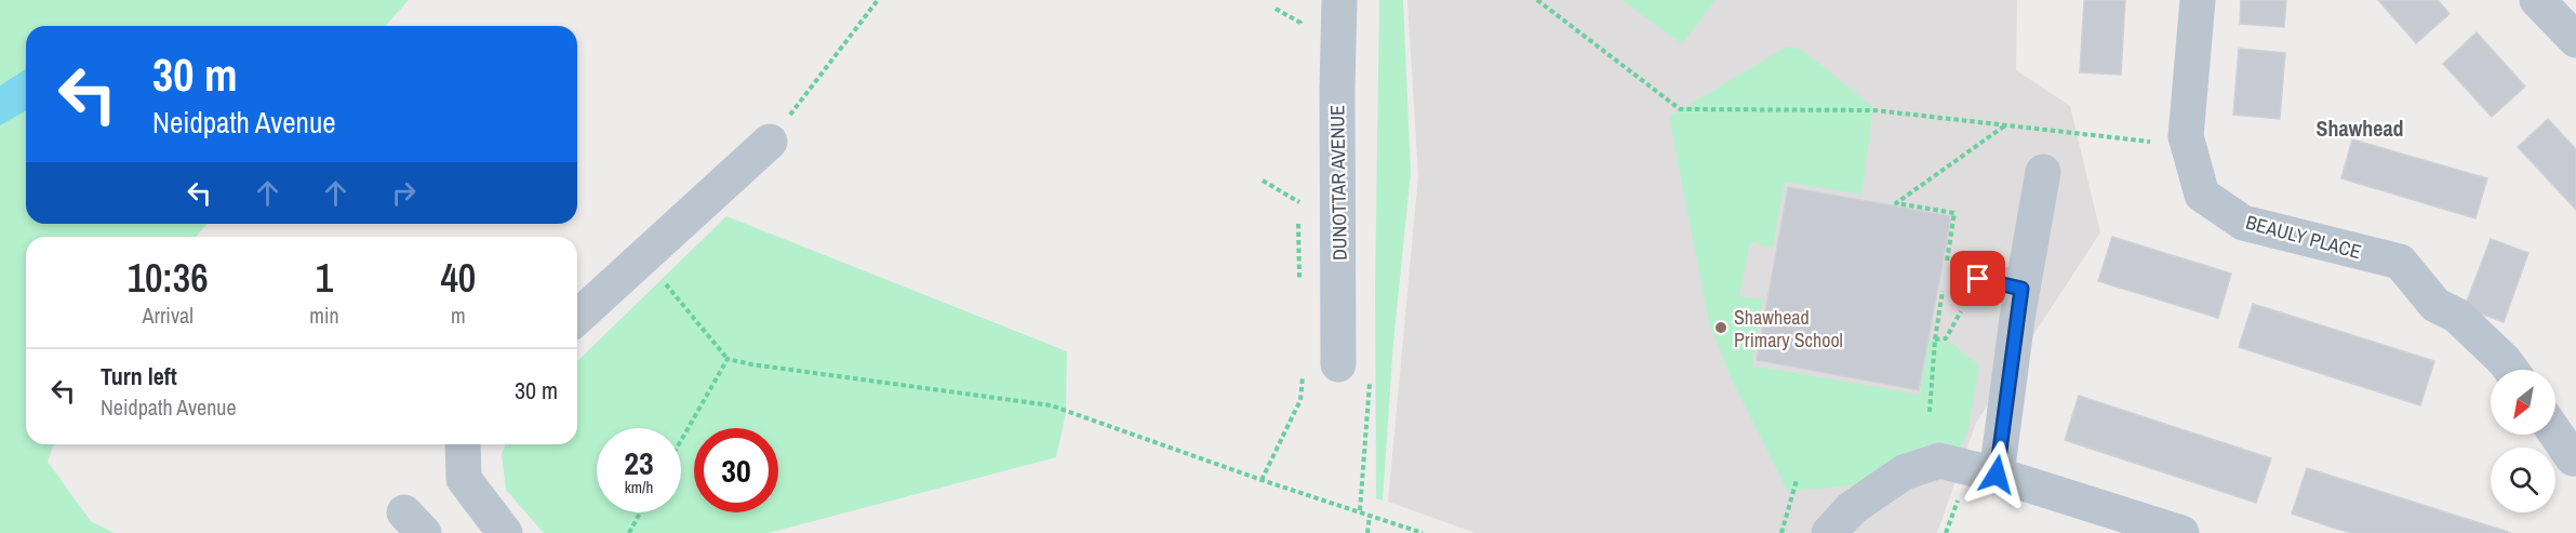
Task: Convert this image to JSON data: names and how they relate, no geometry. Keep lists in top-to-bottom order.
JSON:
{
  "streets": {
    "street": ["DUNOTTAR AVENUE", "BEAULY PLACE"]
  },
  "districts": ["Shawhead"],
  "places": ["Shawhead Primary School"],
  "north": "bottom left",
  "page": {
    "turn": ["30 m", "Neidpath Avenue"],
    "eta": [
      "10:36",
      "Arrival",
      "1",
      "min",
      "40",
      "m"
    ],
    "list": [
      {
        "name": "Turn left",
        "note": "Neidpath Avenue",
        "value": "30 m"
      }
    ],
    "speed": "23 km/h",
    "limit": "30"
  }
}
